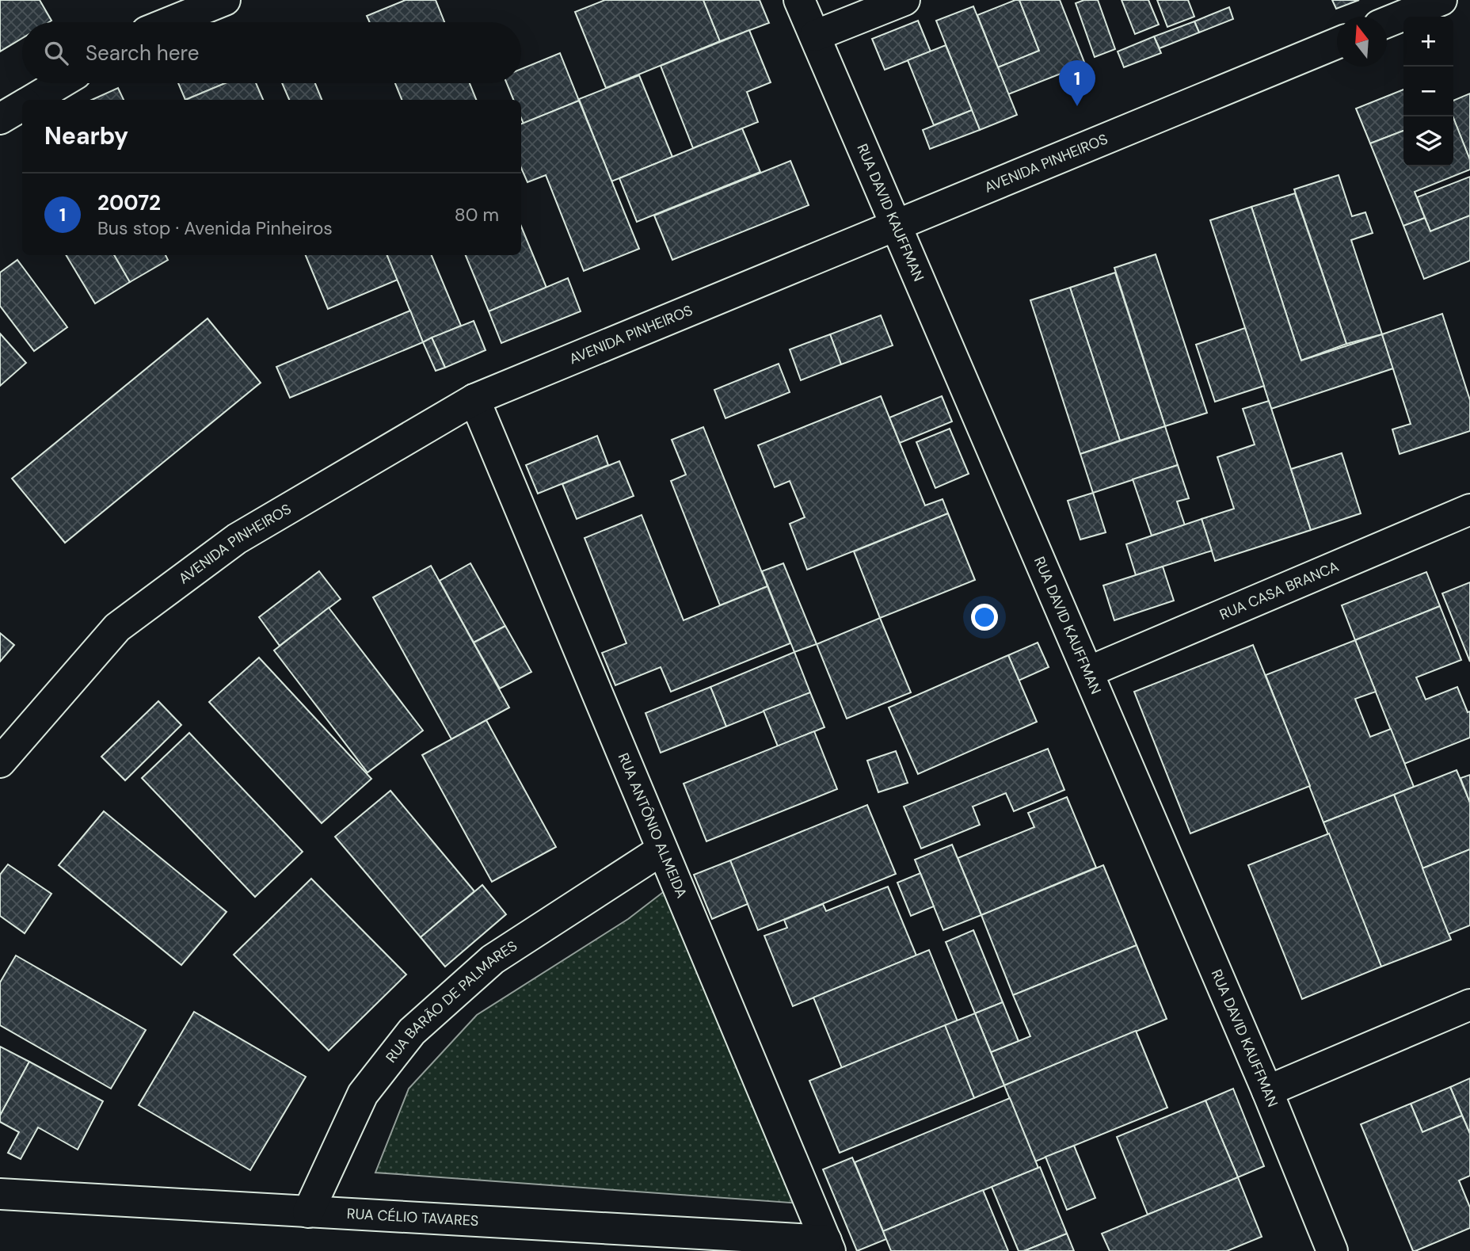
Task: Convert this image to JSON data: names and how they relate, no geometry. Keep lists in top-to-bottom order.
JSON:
{
  "streets": {
    "street": [
      "AVENIDA PINHEIROS",
      "RUA DAVID KAUFFMAN",
      "RUA CASA BRANCA",
      "RUA ANTÔNIO ALMEIDA",
      "RUA BARÃO DE PALMARES",
      "RUA CÉLIO TAVARES"
    ]
  },
  "crossings": [
    ["AVENIDA PINHEIROS", "RUA DAVID KAUFFMAN"],
    ["AVENIDA PINHEIROS", "RUA ANTÔNIO ALMEIDA"],
    ["RUA DAVID KAUFFMAN", "RUA CASA BRANCA"],
    ["RUA ANTÔNIO ALMEIDA", "RUA BARÃO DE PALMARES"],
    ["RUA ANTÔNIO ALMEIDA", "RUA CÉLIO TAVARES"],
    ["RUA BARÃO DE PALMARES", "RUA CÉLIO TAVARES"]
  ],
  "north": "top",
  "page": {
    "map_buttons": ["+", "−"],
    "search": "Search here",
    "pins": "1",
    "heading": "Nearby",
    "list": [
      {
        "mark": "1",
        "name": "20072",
        "note": "Bus stop · Avenida Pinheiros",
        "value": "80 m"
      }
    ]
  }
}
